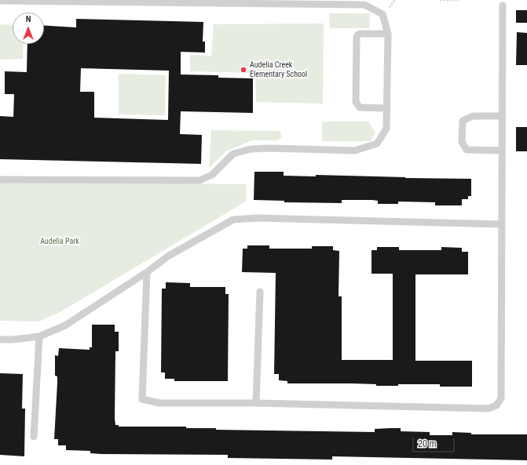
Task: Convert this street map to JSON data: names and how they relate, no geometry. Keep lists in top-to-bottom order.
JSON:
{
  "parks": ["Audelia Park"],
  "places": ["Audelia Creek Elementary School"],
  "scale_bar": "20 m",
  "north": "top"
}
